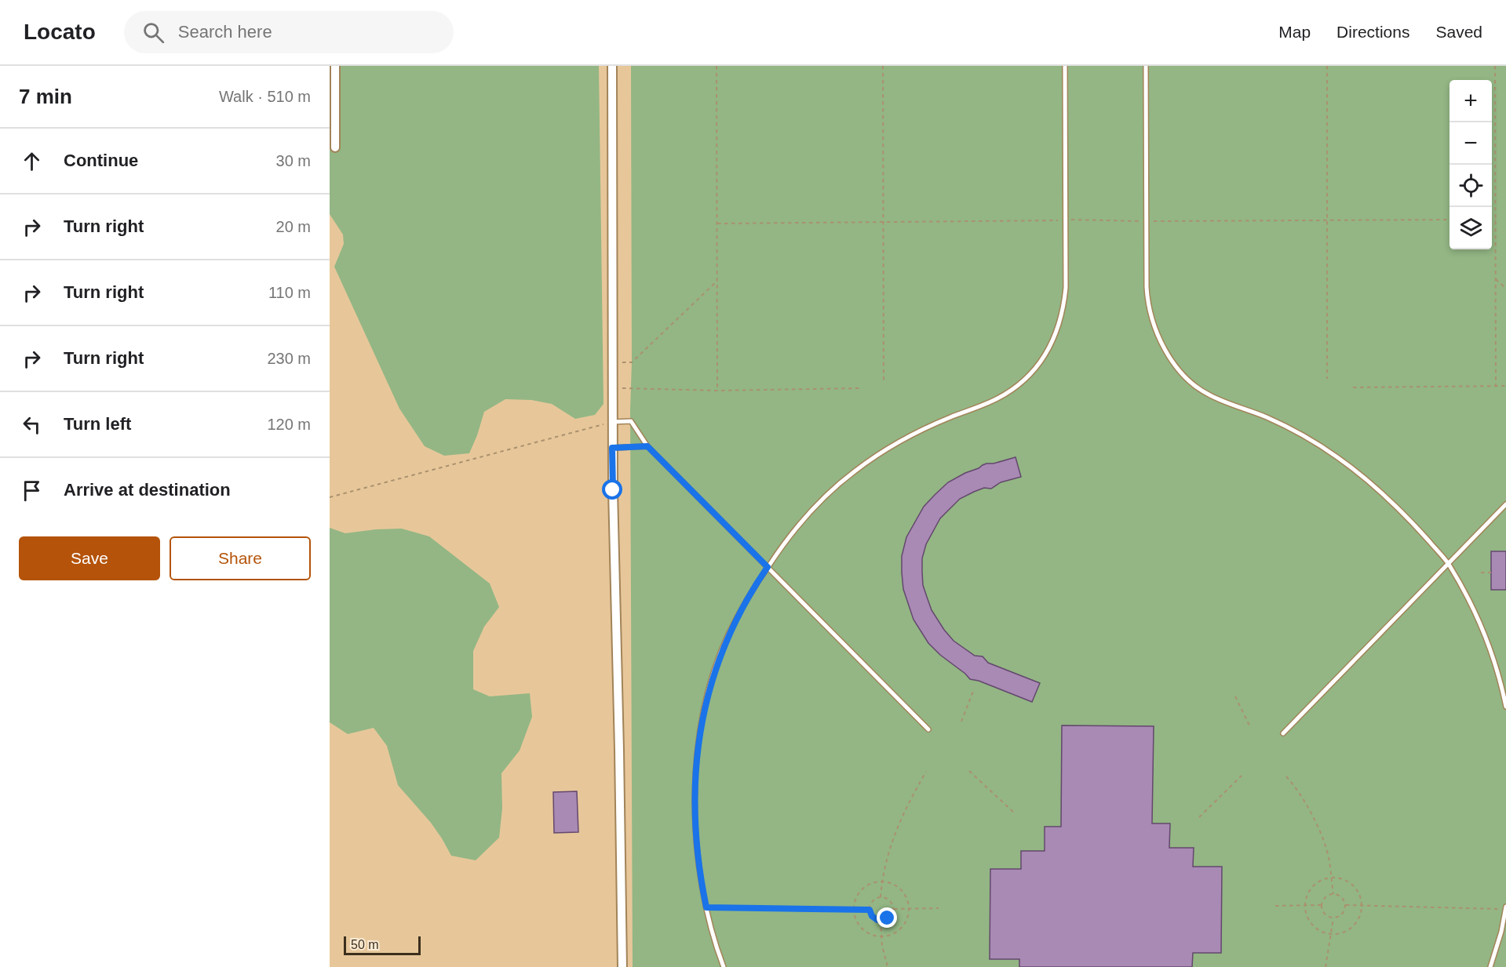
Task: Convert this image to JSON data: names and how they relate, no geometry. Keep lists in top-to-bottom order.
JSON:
{
  "scale_bar": "50 m",
  "page": {
    "header": "Locato",
    "search": "Search here",
    "nav": ["Map", "Directions", "Saved"],
    "heading": ["7 min", "Walk · 510 m"],
    "map_buttons": ["+", "−"],
    "list": [
      ["Continue", "30 m"],
      ["Turn right", "20 m"],
      ["Turn right", "110 m"],
      ["Turn right", "230 m"],
      ["Turn left", "120 m"],
      "Arrive at destination"
    ],
    "buttons": ["Save", "Share"],
    "scale": "50 m"
  }
}
